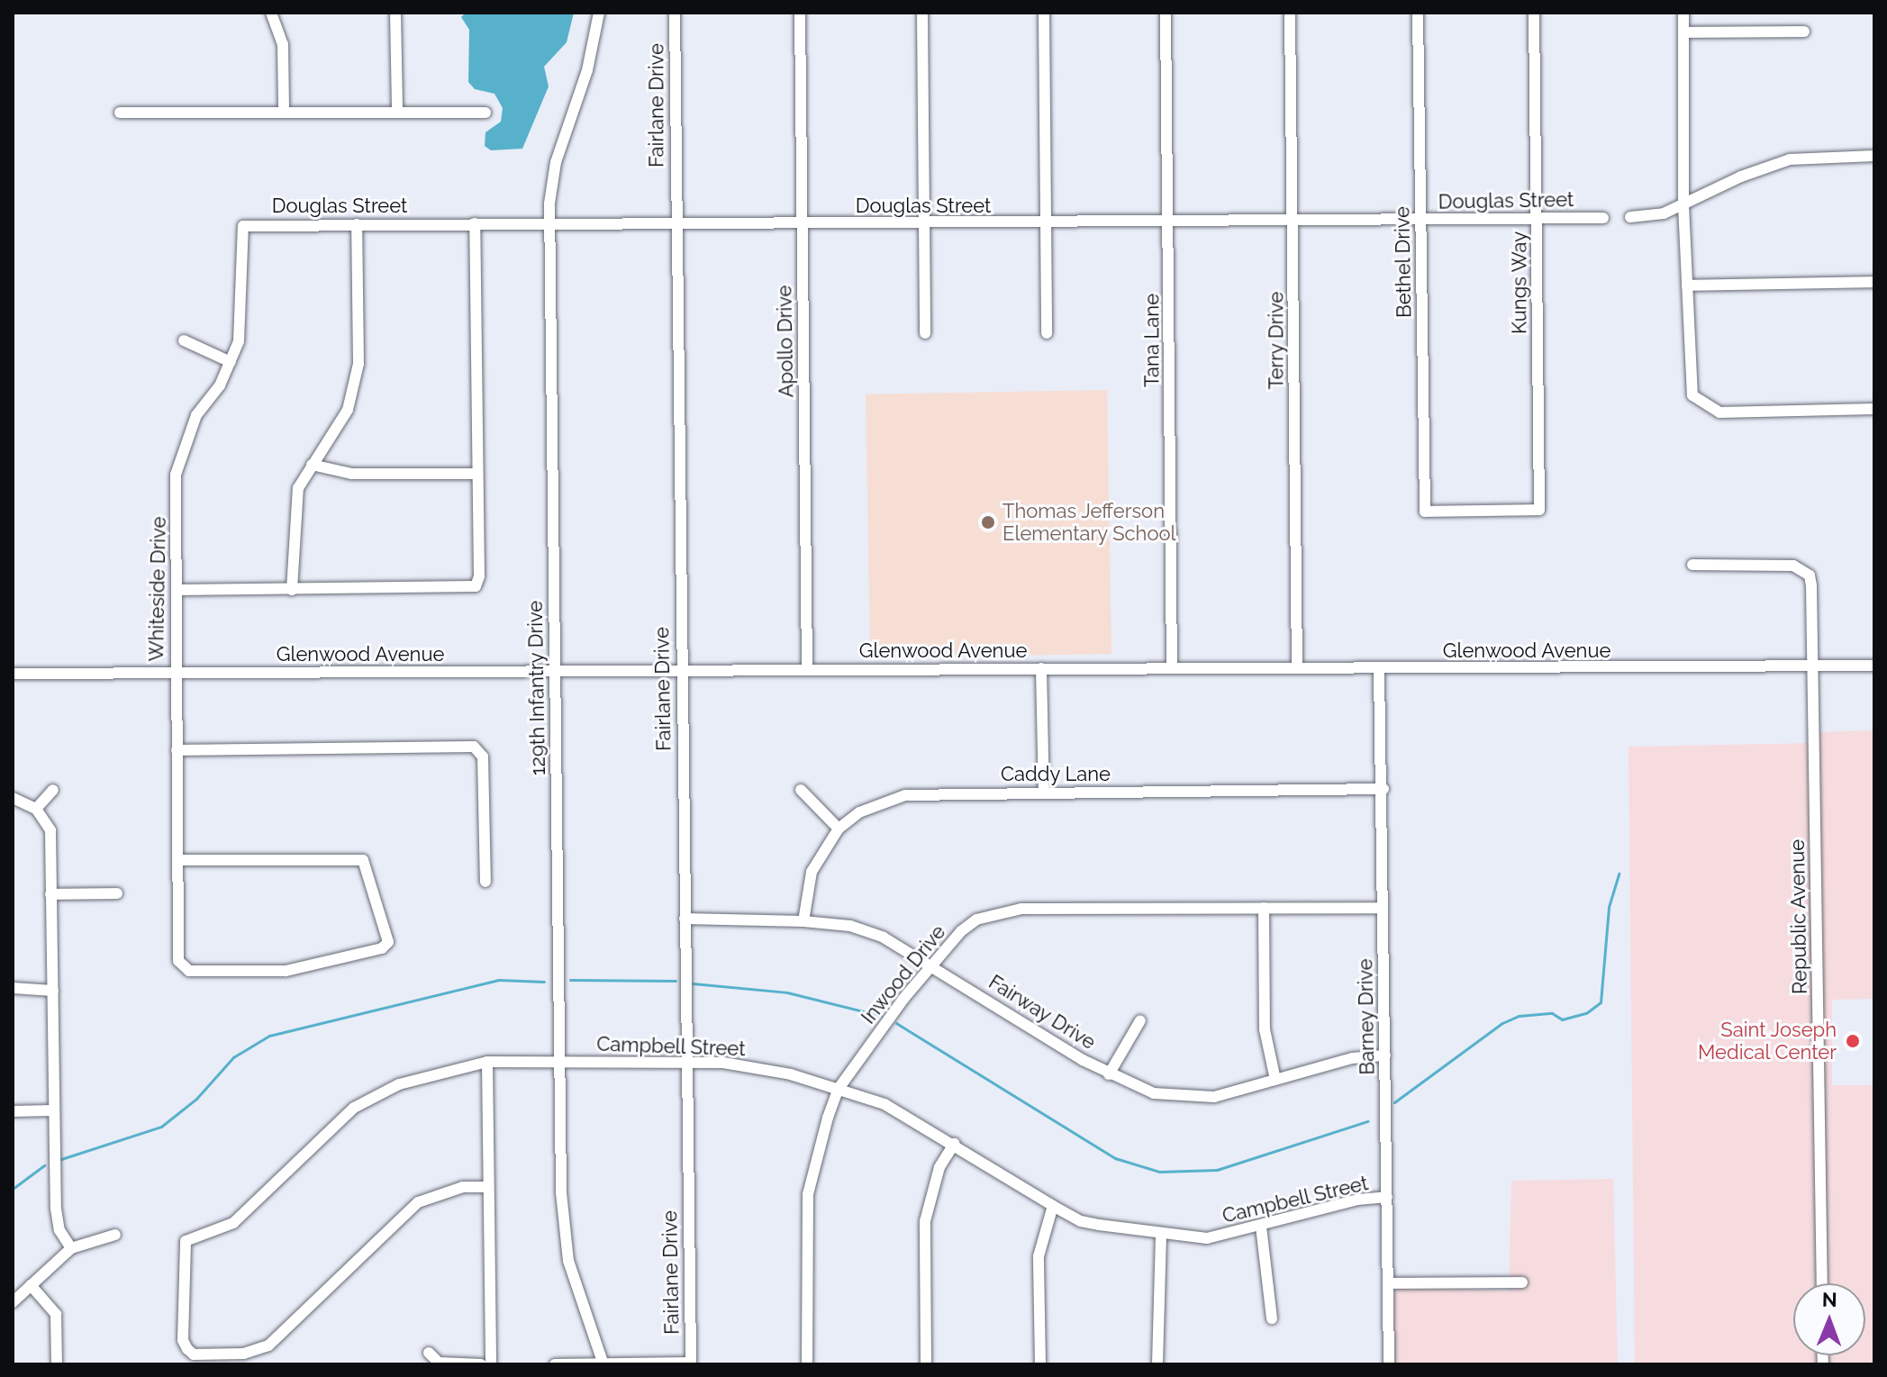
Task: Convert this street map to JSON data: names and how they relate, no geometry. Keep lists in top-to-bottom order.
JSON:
{
  "streets": {
    "street": [
      "Fairlane Drive",
      "Douglas Street",
      "Bethel Drive",
      "Kungs Way",
      "Tana Lane",
      "Terry Drive",
      "Apollo Drive",
      "Whiteside Drive",
      "Glenwood Avenue",
      "129th Infantry Drive",
      "Caddy Lane",
      "Republic Avenue",
      "Inwood Drive",
      "Fairway Drive",
      "Barney Drive",
      "Campbell Street"
    ]
  },
  "crossings": [
    ["Fairlane Drive", "Douglas Street"],
    ["Fairlane Drive", "Glenwood Avenue"],
    ["Fairlane Drive", "Fairway Drive"],
    ["Fairlane Drive", "Campbell Street"],
    ["Douglas Street", "Bethel Drive"],
    ["Douglas Street", "Kungs Way"],
    ["Douglas Street", "Tana Lane"],
    ["Douglas Street", "Terry Drive"],
    ["Douglas Street", "Apollo Drive"],
    ["Douglas Street", "Whiteside Drive"],
    ["Douglas Street", "129th Infantry Drive"],
    ["Bethel Drive", "Kungs Way"],
    ["Tana Lane", "Glenwood Avenue"],
    ["Terry Drive", "Glenwood Avenue"],
    ["Apollo Drive", "Glenwood Avenue"],
    ["Whiteside Drive", "Glenwood Avenue"],
    ["Glenwood Avenue", "129th Infantry Drive"],
    ["Glenwood Avenue", "Republic Avenue"],
    ["Glenwood Avenue", "Barney Drive"],
    ["129th Infantry Drive", "Campbell Street"],
    ["Caddy Lane", "Fairway Drive"],
    ["Caddy Lane", "Barney Drive"],
    ["Inwood Drive", "Fairway Drive"],
    ["Inwood Drive", "Barney Drive"],
    ["Inwood Drive", "Campbell Street"],
    ["Fairway Drive", "Barney Drive"],
    ["Barney Drive", "Campbell Street"]
  ],
  "places": ["Thomas Jefferson Elementary School", "Saint Joseph Medical Center"],
  "north": "top"
}
